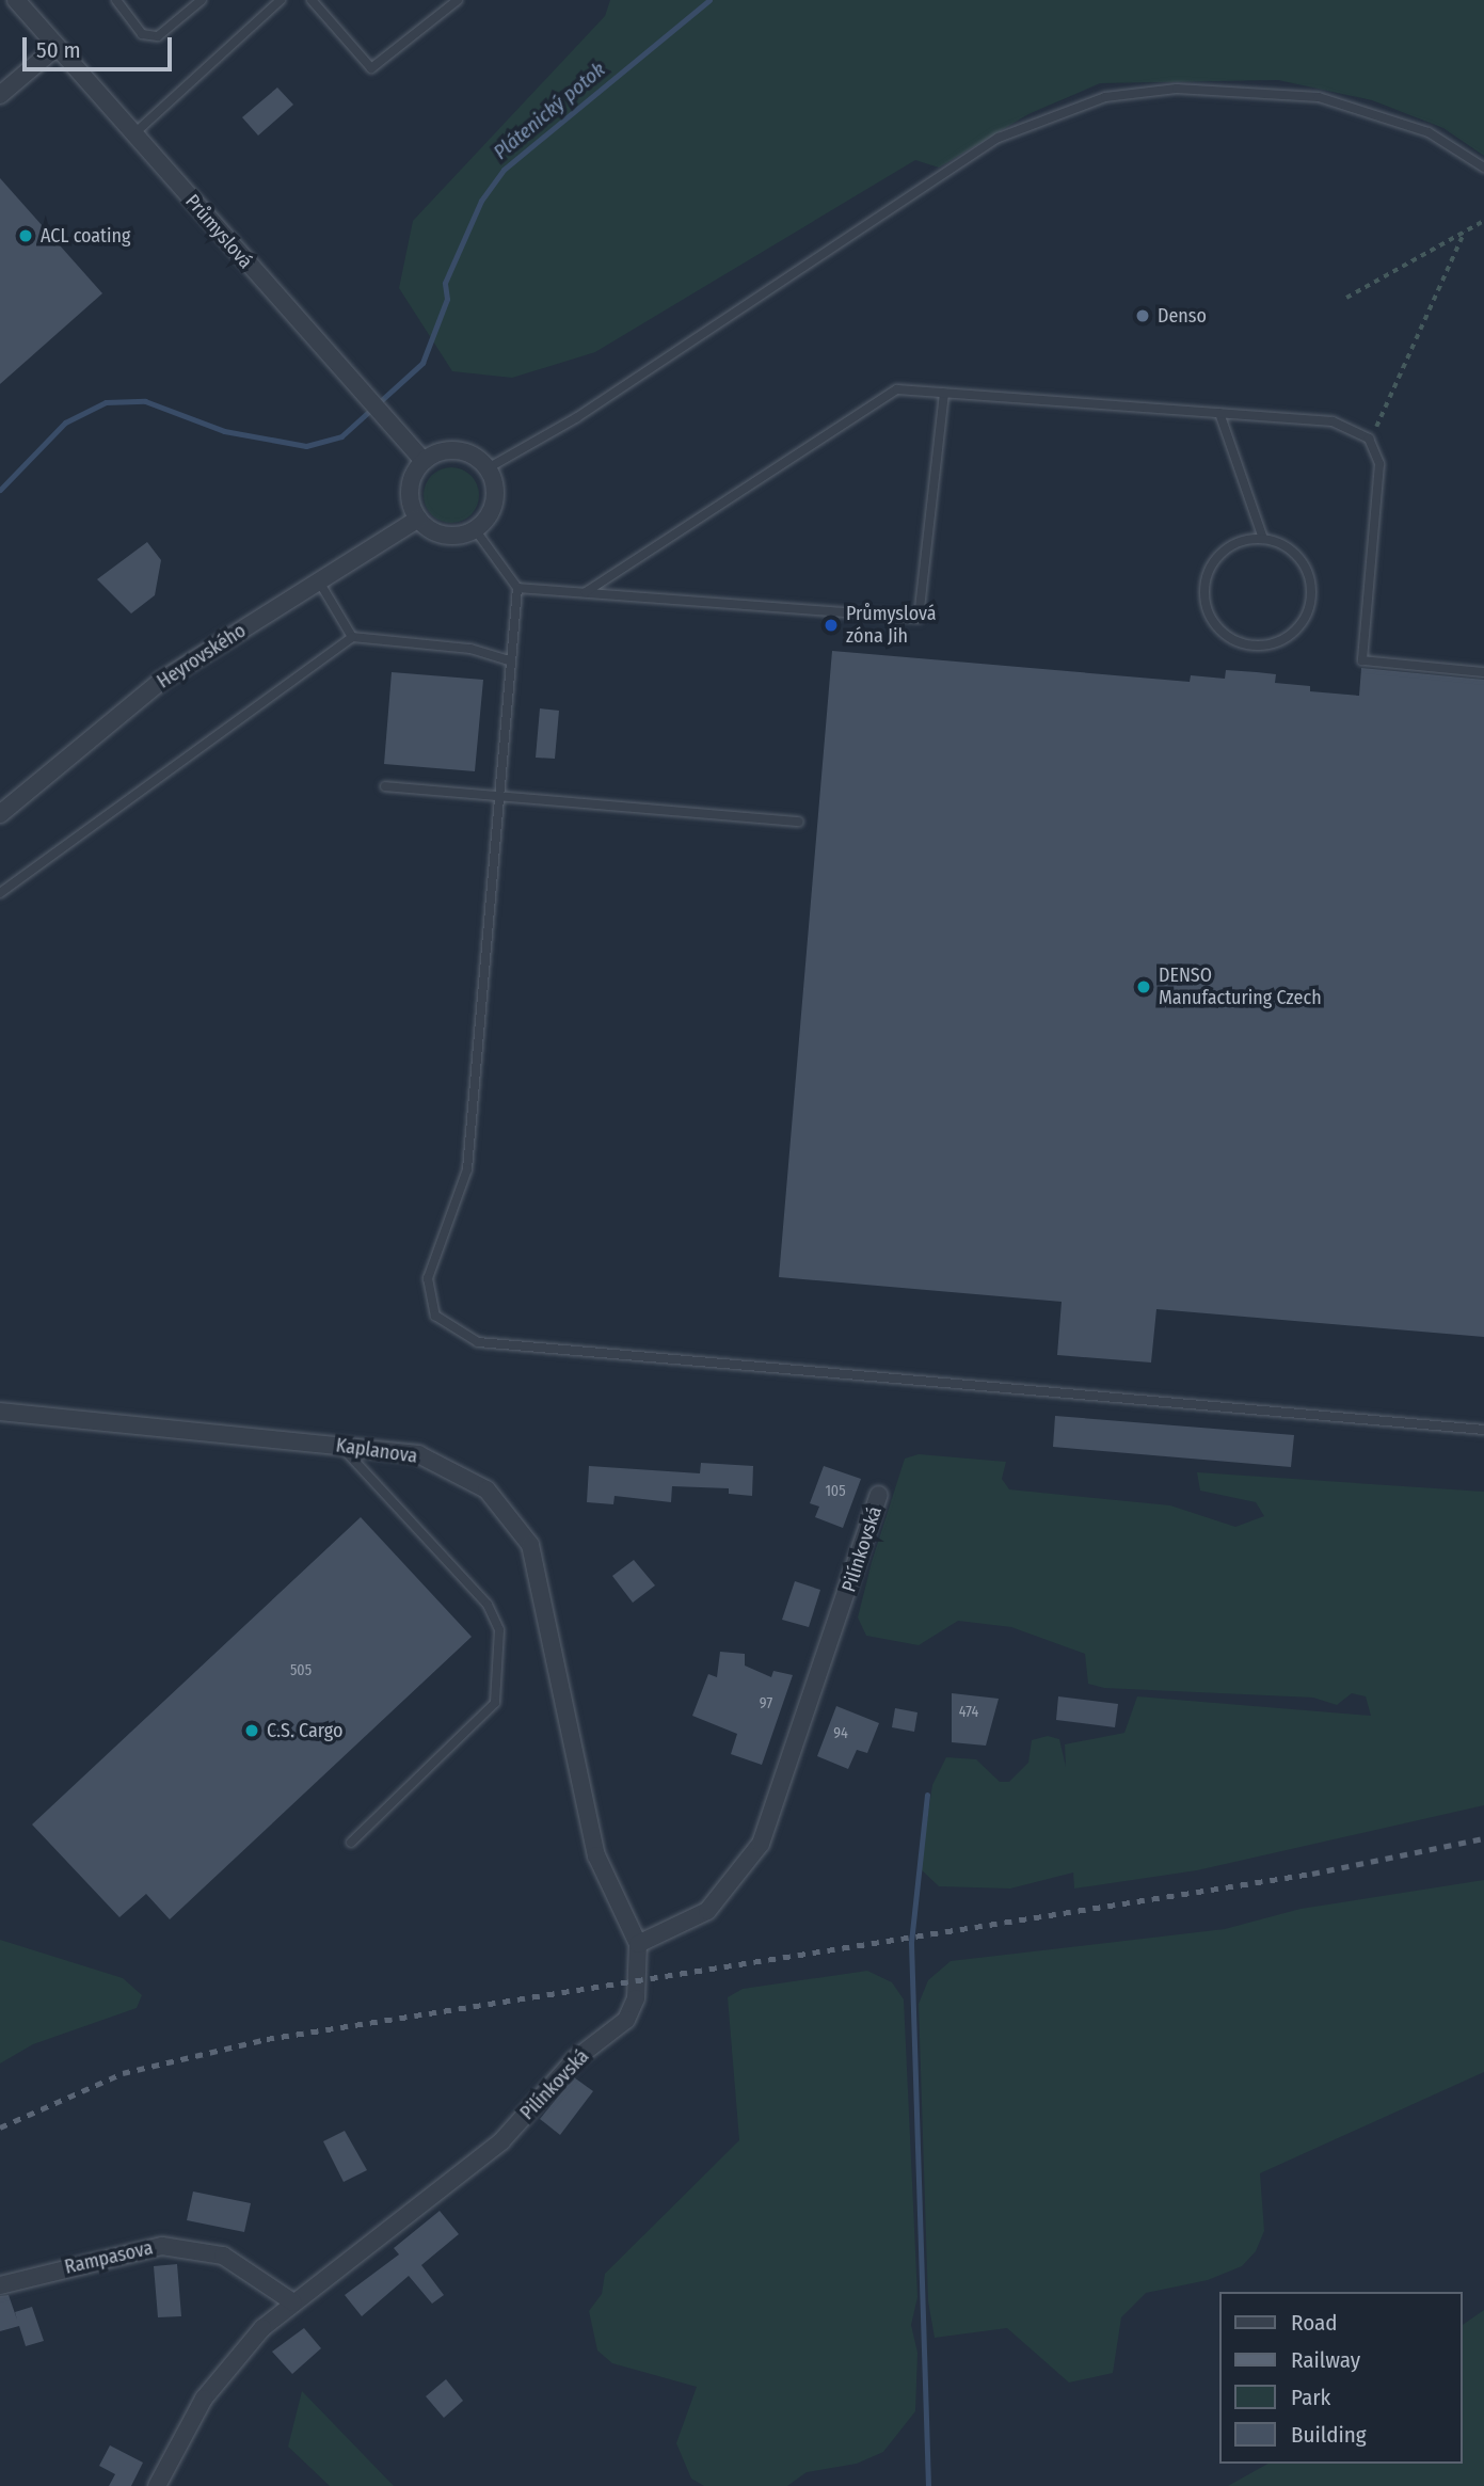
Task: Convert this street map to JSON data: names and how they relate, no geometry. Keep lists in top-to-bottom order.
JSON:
{
  "streets": {
    "street": [
      "Průmyslová",
      "Heyrovského",
      "Kaplanova",
      "Pilínkovská",
      "Rampasova"
    ]
  },
  "crossings": [
    ["Průmyslová", "Heyrovského"],
    ["Kaplanova", "Pilínkovská"],
    ["Pilínkovská", "Rampasova"]
  ],
  "water": ["Plátenický potok"],
  "places": [
    "ACL coating",
    "Denso",
    "Průmyslová zóna Jih",
    "DENSO Manufacturing Czech",
    "C.S. Cargo"
  ],
  "house_numbers": [
    "105",
    "505",
    "97",
    "474",
    "94"
  ],
  "legend": [
    "Road",
    "Railway",
    "Park",
    "Building"
  ],
  "scale_bar": "50 m"
}
